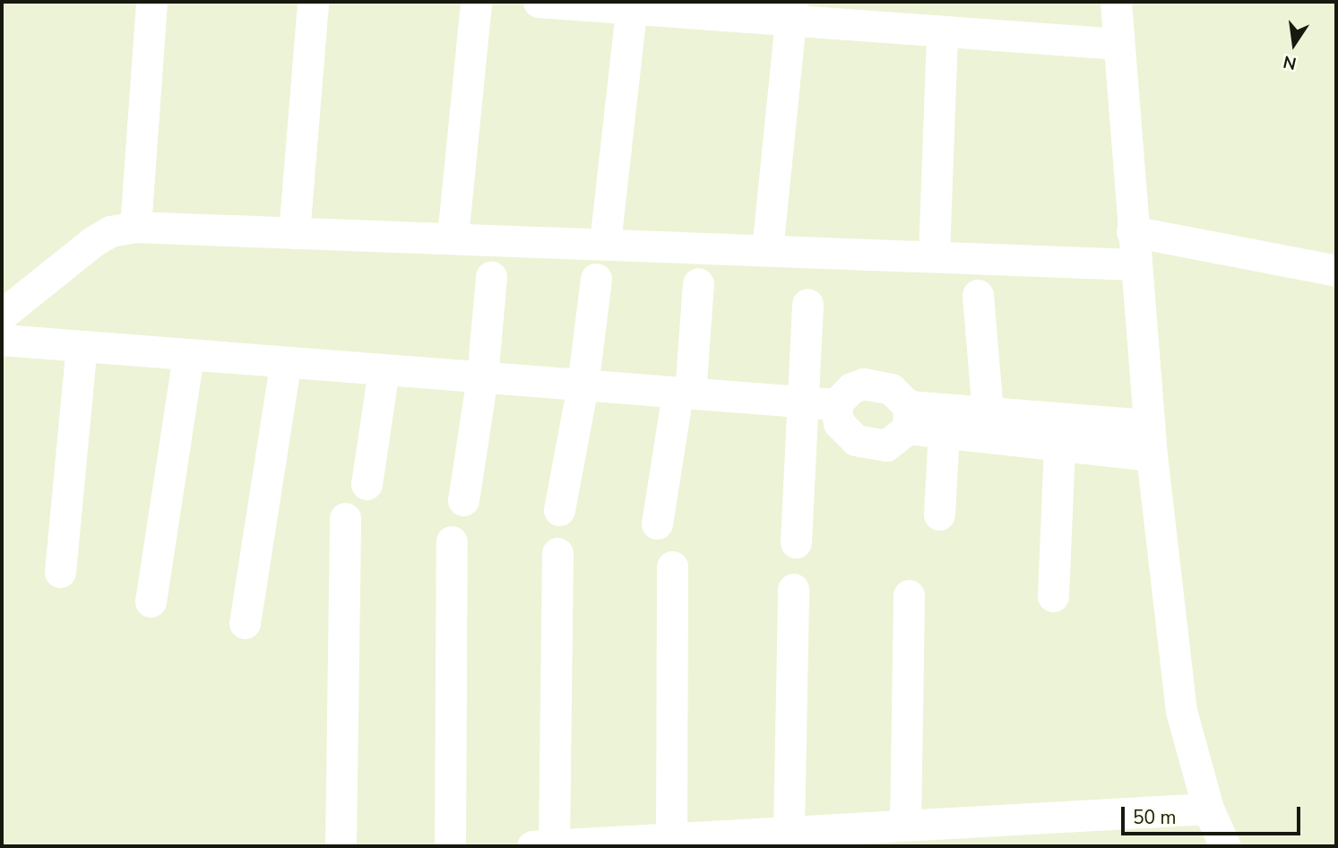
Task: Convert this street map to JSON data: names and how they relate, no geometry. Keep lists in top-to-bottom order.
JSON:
{
  "scale_bar": "50 m",
  "north": "bottom"
}
